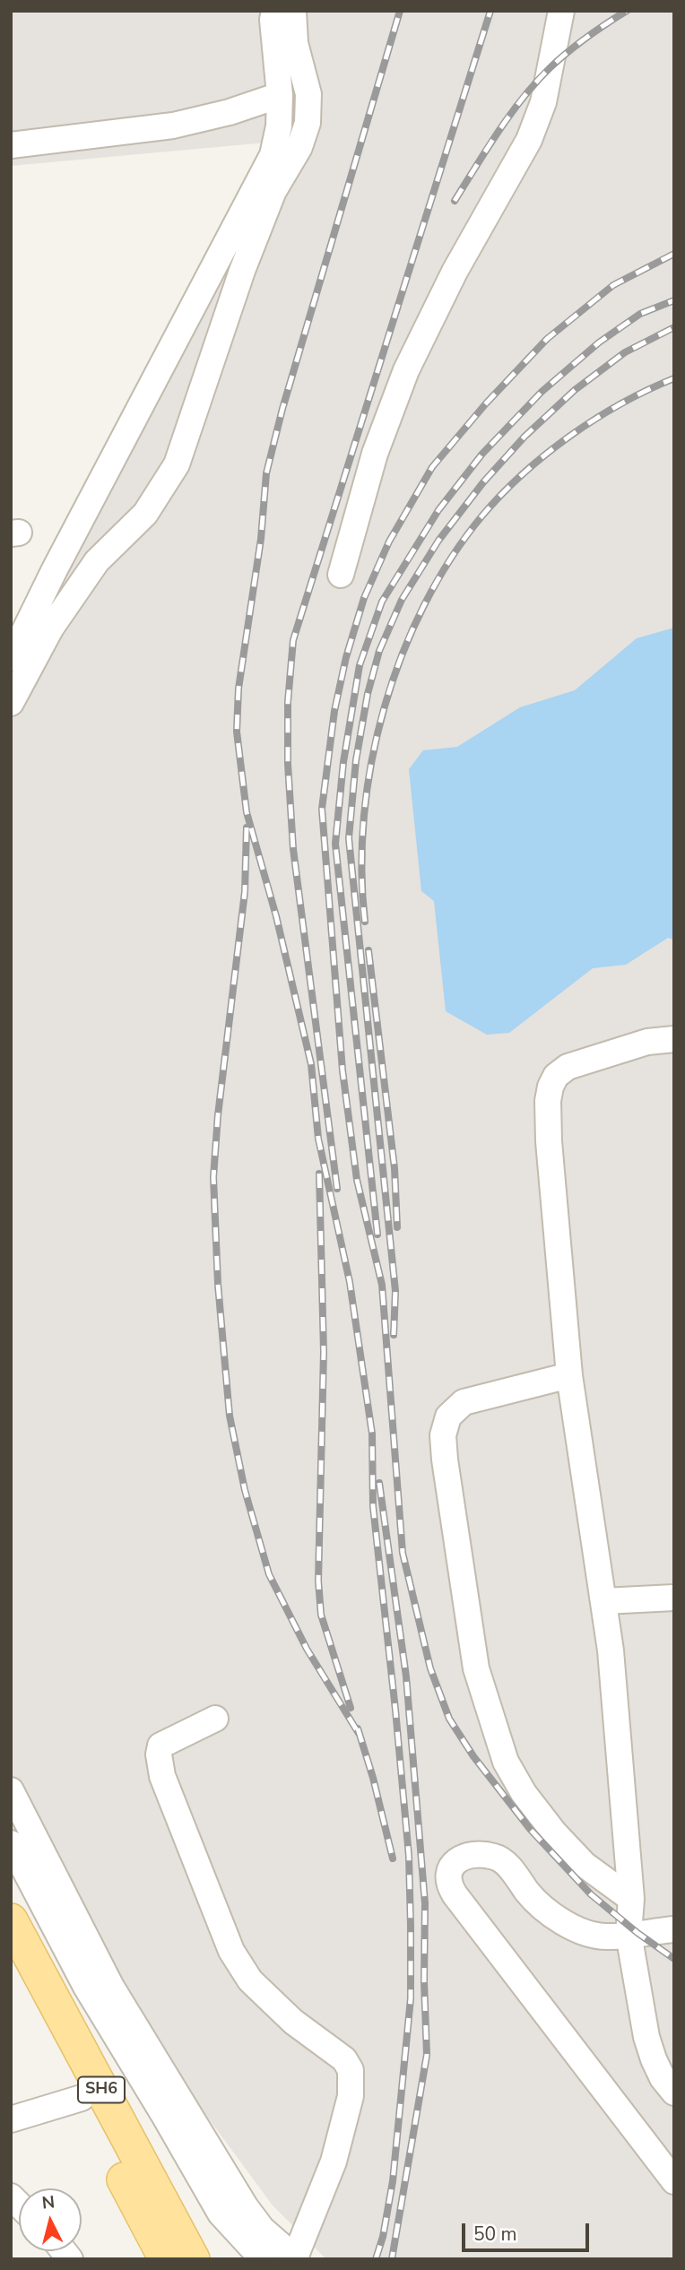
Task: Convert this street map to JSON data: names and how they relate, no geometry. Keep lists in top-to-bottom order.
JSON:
{
  "streets": {
    "main road": ["SH6"]
  },
  "scale_bar": "50 m",
  "north": "top"
}
